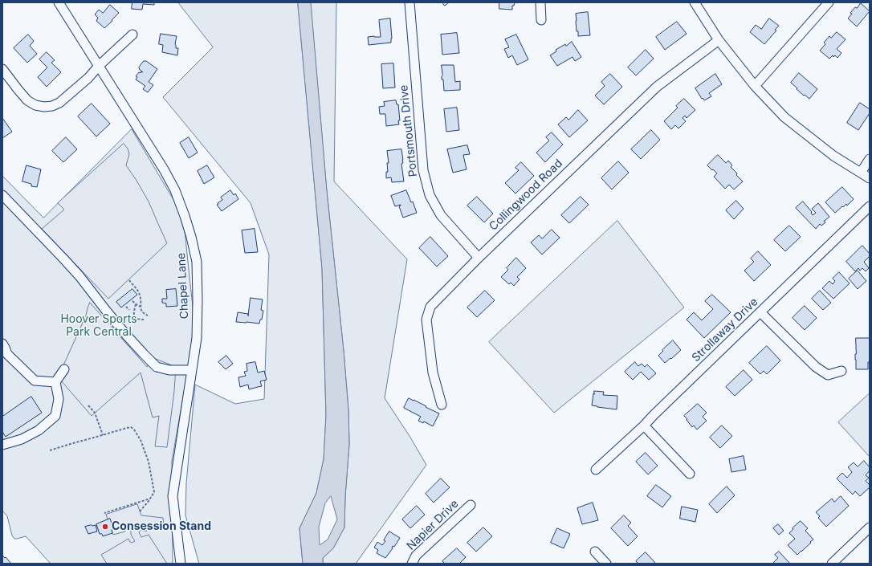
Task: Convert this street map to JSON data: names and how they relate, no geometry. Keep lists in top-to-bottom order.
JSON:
{
  "streets": {
    "street": [
      "Portsmouth Drive",
      "Collingwood Road",
      "Chapel Lane",
      "Strollaway Drive",
      "Napier Drive"
    ]
  },
  "crossings": [
    ["Portsmouth Drive", "Collingwood Road"]
  ],
  "parks": ["Hoover Sports Park Central"],
  "places": ["Consession Stand"]
}
